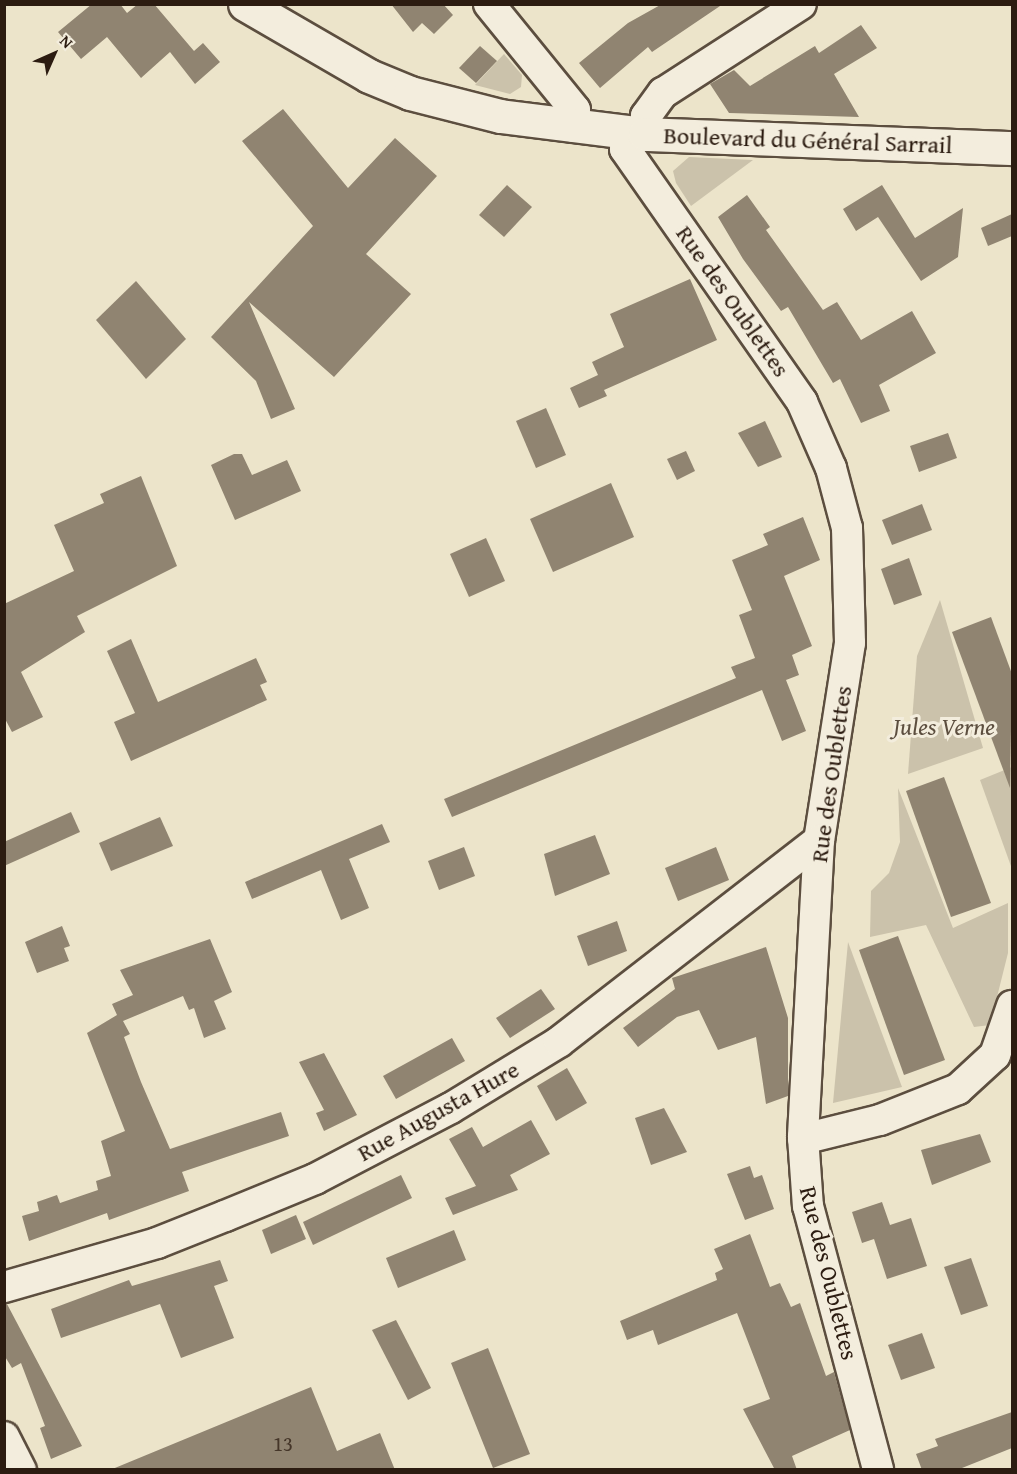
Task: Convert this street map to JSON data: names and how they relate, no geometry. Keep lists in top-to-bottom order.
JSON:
{
  "streets": {
    "main road": ["Boulevard du Général Sarrail"],
    "street": ["Rue des Oublettes", "Rue Augusta Hure"]
  },
  "crossings": [
    ["Boulevard du Général Sarrail", "Rue des Oublettes"],
    ["Rue des Oublettes", "Rue Augusta Hure"]
  ],
  "parks": ["Jules Verne"],
  "house_numbers": ["13"],
  "north": "top right"
}
